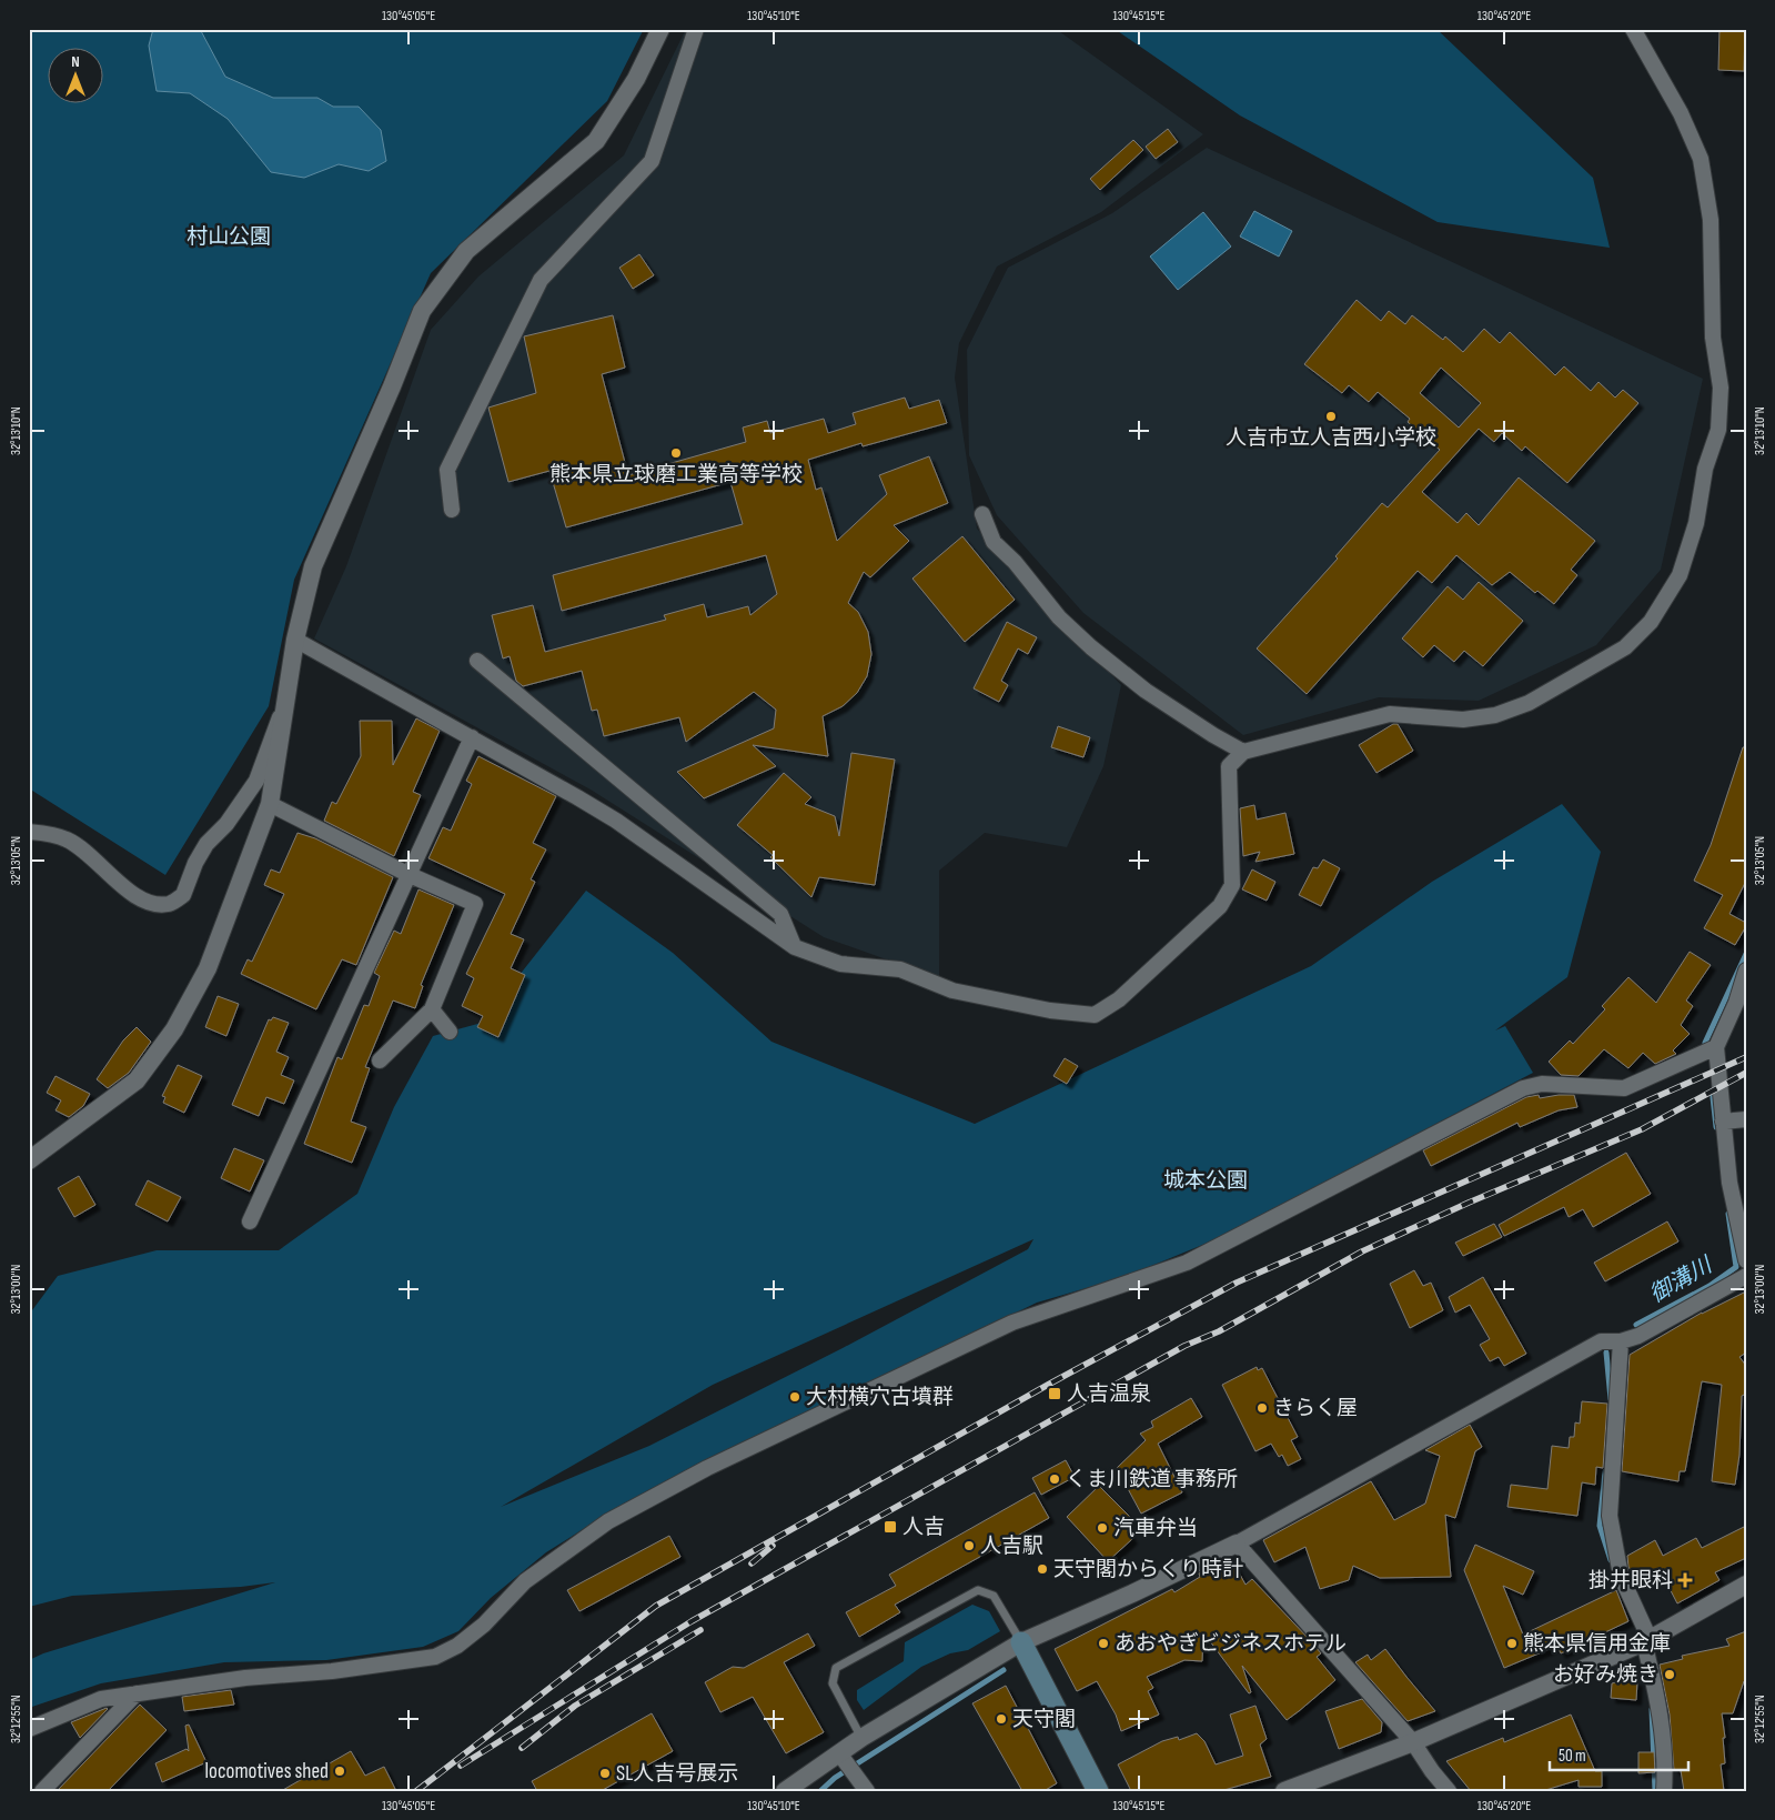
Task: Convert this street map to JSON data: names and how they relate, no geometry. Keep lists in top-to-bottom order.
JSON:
{
  "water": ["御溝川"],
  "parks": ["村山公園", "城本公園"],
  "places": {
    "other": [
      "人吉市立人吉西小学校",
      "熊本県立球磨工業高等学校",
      "大村横穴古墳群",
      "きらく屋",
      "くま川鉄道 事務所",
      "汽車弁当",
      "人吉駅",
      "天守閣からくり時計",
      "あおやぎビジネスホテル",
      "熊本県信用金庫",
      "お好み焼き",
      "天守閣",
      "locomotives shed",
      "SL人吉号展示"
    ],
    "transit": ["人吉温泉", "人吉"],
    "health": ["掛井眼科"]
  },
  "scale_bar": "50 m",
  "north": "top",
  "coordinates": [
    "130°45'05\"E",
    "130°45'10\"E",
    "130°45'15\"E",
    "130°45'20\"E",
    "32°13'10\"N",
    "32°13'05\"N",
    "32°13'00\"N",
    "32°12'55\"N"
  ]
}
